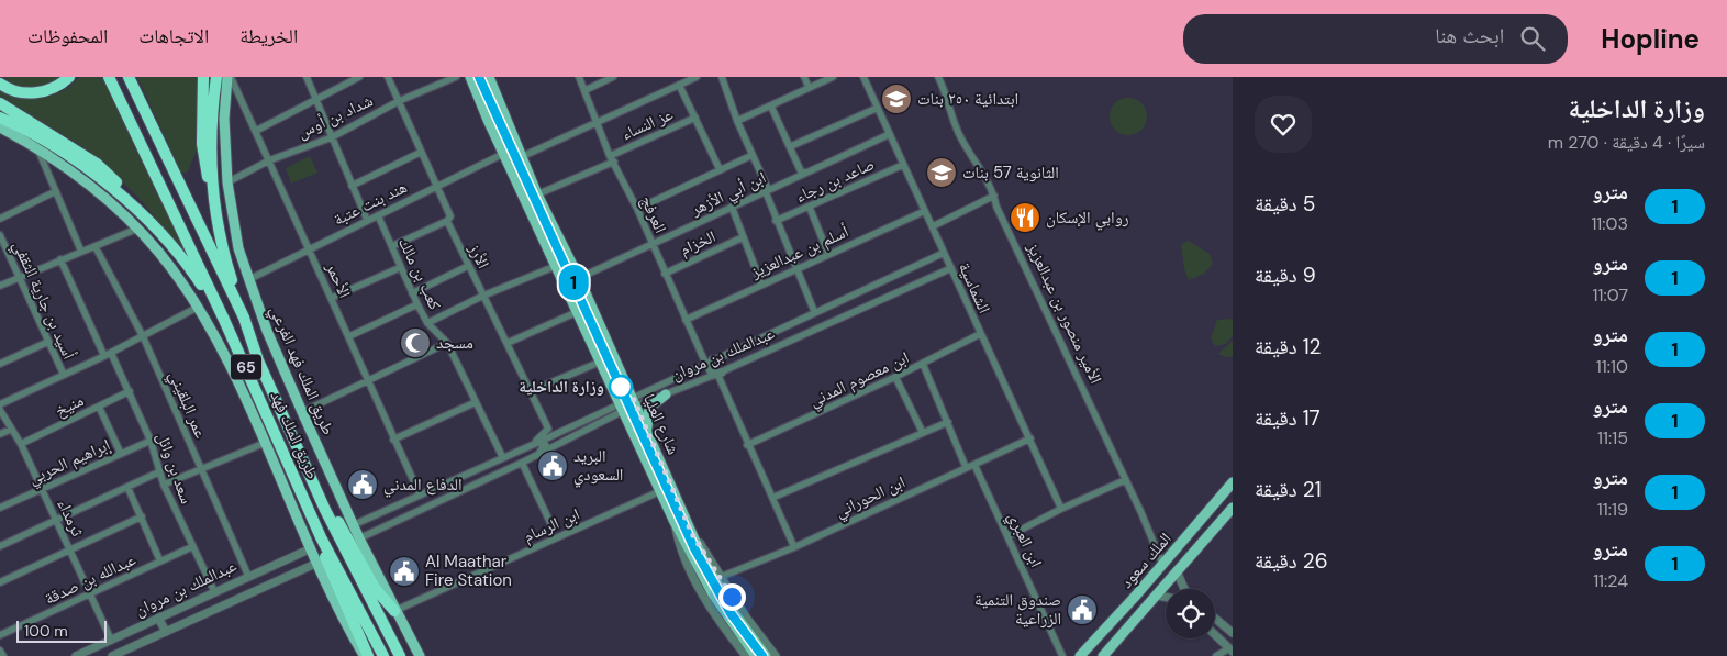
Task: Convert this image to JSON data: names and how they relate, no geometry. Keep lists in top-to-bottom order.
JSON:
{
  "streets": {
    "highway": ["65", "طريق الملك فهد"],
    "main road": ["طريق الملك فهد الفرعي", "شارع العليا", "الملك سعود"],
    "street": [
      "شداد بن أوس",
      "عز النساء",
      "صاعد بن رجاء",
      "ابن أبي الأزهر",
      "هند بنت عتبة",
      "العرفج",
      "الخزام",
      "أسلم بن عبدالعزيز",
      "الأرز",
      "كعب بن مالك",
      "الأحمر",
      "الشماسية",
      "أسيد بن جارية الثقفي",
      "الأمير منصور بن عبدالعزيز",
      "عبدالملك بن مروان",
      "ابن معصوم المدني",
      "عمر البلقيني",
      "منيخ",
      "إبراهيم الحربي",
      "سعد بن وائل",
      "ابن الحوراني",
      "ثرمداء",
      "ابن الرسام",
      "ابن العبري",
      "عبدالله بن صدقة"
    ]
  },
  "crossings": [
    ["شداد بن أوس", "الأرز"],
    ["شداد بن أوس", "الأحمر"],
    ["شداد بن أوس", "طريق الملك فهد الفرعي"],
    ["عز النساء", "العرفج"],
    ["عز النساء", "شارع العليا"],
    ["صاعد بن رجاء", "الشماسية"],
    ["ابن أبي الأزهر", "العرفج"],
    ["ابن أبي الأزهر", "الشماسية"],
    ["ابن أبي الأزهر", "شارع العليا"],
    ["هند بنت عتبة", "الأرز"],
    ["هند بنت عتبة", "كعب بن مالك"],
    ["هند بنت عتبة", "الأحمر"],
    ["هند بنت عتبة", "طريق الملك فهد الفرعي"],
    ["هند بنت عتبة", "شارع العليا"],
    ["العرفج", "الخزام"],
    ["العرفج", "أسلم بن عبدالعزيز"],
    ["العرفج", "عبدالملك بن مروان"],
    ["أسلم بن عبدالعزيز", "الشماسية"],
    ["الأرز", "عبدالملك بن مروان"],
    ["كعب بن مالك", "عبدالملك بن مروان"],
    ["الأحمر", "عبدالملك بن مروان"],
    ["الأحمر", "طريق الملك فهد الفرعي"],
    ["الشماسية", "عبدالملك بن مروان"],
    ["الشماسية", "ابن معصوم المدني"],
    ["الشماسية", "ابن الحوراني"],
    ["الأمير منصور بن عبدالعزيز", "الملك سعود"],
    ["عبدالملك بن مروان", "طريق الملك فهد الفرعي"],
    ["عبدالملك بن مروان", "عمر البلقيني"],
    ["عبدالملك بن مروان", "شارع العليا"],
    ["عبدالملك بن مروان", "سعد بن وائل"],
    ["عبدالملك بن مروان", "ثرمداء"],
    ["طريق الملك فهد الفرعي", "ابن الرسام"],
    ["منيخ", "سعد بن وائل"],
    ["منيخ", "ثرمداء"],
    ["شارع العليا", "ابن الرسام"],
    ["إبراهيم الحربي", "سعد بن وائل"],
    ["إبراهيم الحربي", "ثرمداء"],
    ["سعد بن وائل", "عبدالله بن صدقة"],
    ["ابن الحوراني", "ابن العبري"],
    ["ثرمداء", "عبدالله بن صدقة"]
  ],
  "places": {
    "school or university": ["ابتدائية ٢٥٠ بنات", "الثانوية 57 بنات"],
    "restaurant": ["روابي الإسكان"],
    "mosque": ["مسجد"],
    "other": ["وزارة الداخلية"],
    "public building": [
      "البريد السعودي",
      "الدفاع المدني",
      "Al Maathar Fire Station",
      "صندوق التنمية الزراعية"
    ]
  },
  "lines": ["metro line 1"],
  "scale_bar": "100 m",
  "page": {
    "header": "Hopline",
    "search": "ابحث هنا",
    "nav": ["الخريطة", "الاتجاهات", "المحفوظات"],
    "heading": ["وزارة الداخلية", "سيرًا · 4 دقيقة · 270 m"],
    "on_map": "1",
    "list": [
      {
        "mark": "1",
        "name": "مترو",
        "note": "11:03",
        "value": "5 دقيقة"
      },
      {
        "mark": "1",
        "name": "مترو",
        "note": "11:07",
        "value": "9 دقيقة"
      },
      {
        "mark": "1",
        "name": "مترو",
        "note": "11:10",
        "value": "12 دقيقة"
      },
      {
        "mark": "1",
        "name": "مترو",
        "note": "11:15",
        "value": "17 دقيقة"
      },
      {
        "mark": "1",
        "name": "مترو",
        "note": "11:19",
        "value": "21 دقيقة"
      },
      {
        "mark": "1",
        "name": "مترو",
        "note": "11:24",
        "value": "26 دقيقة"
      }
    ],
    "scale": "100 m"
  }
}
